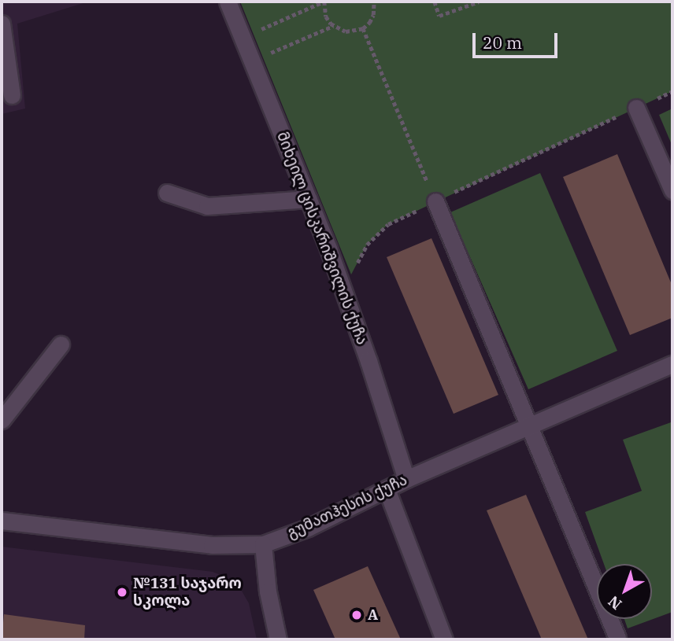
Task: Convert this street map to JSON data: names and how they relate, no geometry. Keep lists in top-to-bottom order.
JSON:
{
  "streets": {
    "street": ["მიხეილ ცისკარიშვილის ქუჩა", "გუმათჰესის ქუჩა"]
  },
  "crossings": [
    ["მიხეილ ცისკარიშვილის ქუჩა", "გუმათჰესის ქუჩა"]
  ],
  "places": ["№131 საჯარო სკოლა", "A"],
  "scale_bar": "20 m",
  "north": "bottom left"
}
